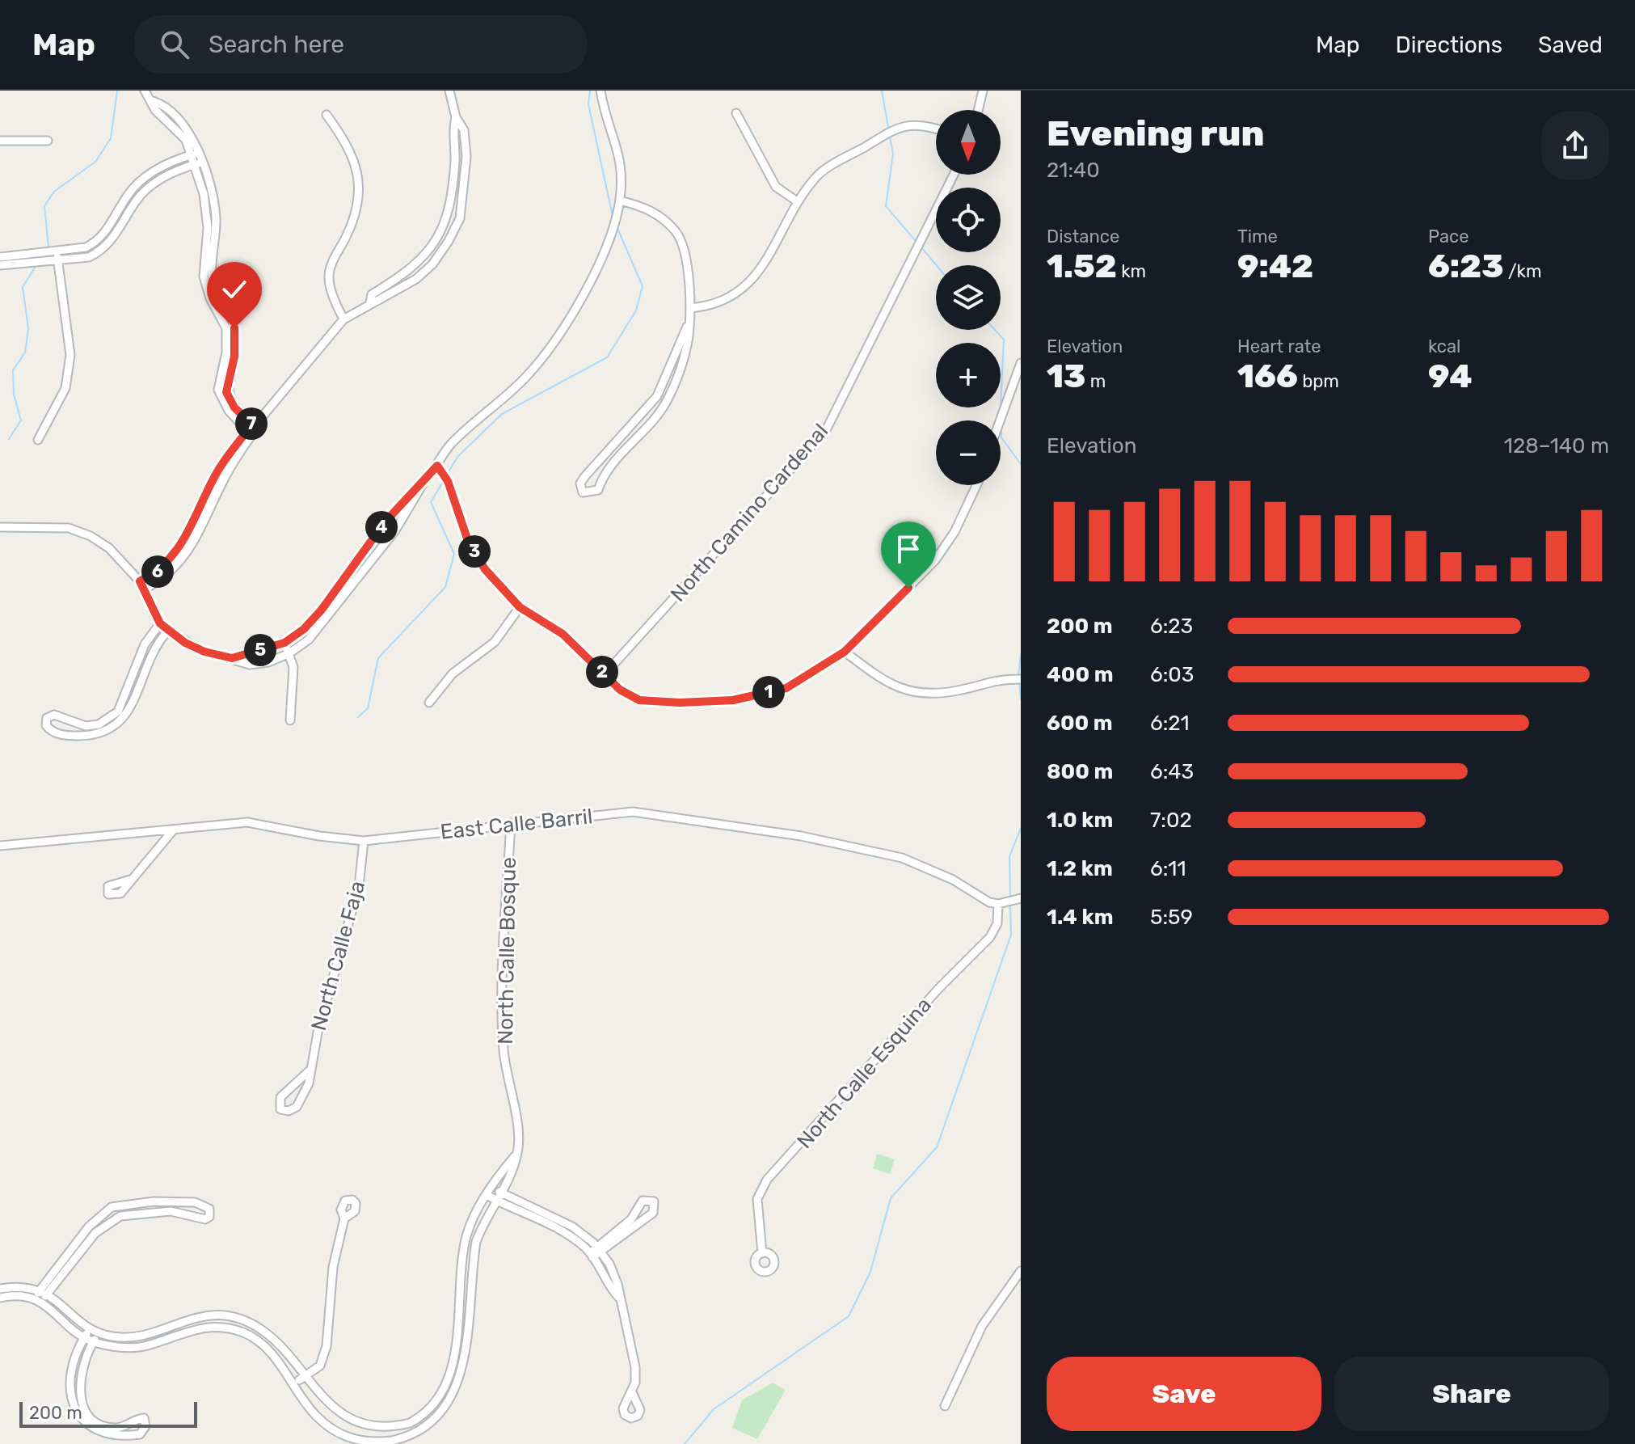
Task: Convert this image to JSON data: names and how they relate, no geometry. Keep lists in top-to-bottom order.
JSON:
{
  "streets": {
    "street": [
      "North Camino Cardenal",
      "East Calle Barril",
      "North Calle Bosque",
      "North Calle Faja",
      "North Calle Esquina"
    ]
  },
  "crossings": [
    ["East Calle Barril", "North Calle Bosque"],
    ["East Calle Barril", "North Calle Faja"],
    ["East Calle Barril", "North Calle Esquina"]
  ],
  "scale_bar": "200 m",
  "north": "bottom",
  "page": {
    "header": "Map",
    "search": "Search here",
    "nav": ["Map", "Directions", "Saved"],
    "heading": ["Evening run", "21:40"],
    "map_buttons": ["+", "−"],
    "stats": [
      ["Distance", "1.52 km"],
      ["Time", "9:42"],
      ["Pace", "6:23 /km"],
      ["Elevation", "13 m"],
      ["Heart rate", "166 bpm"],
      ["kcal", "94"]
    ],
    "pins": [
      "7",
      "4",
      "3",
      "6",
      "5",
      "2",
      "1"
    ],
    "chart": ["Elevation", "128–140 m"],
    "list": [
      {
        "name": "200 m",
        "note": "6:23"
      },
      {
        "name": "400 m",
        "note": "6:03"
      },
      {
        "name": "600 m",
        "note": "6:21"
      },
      {
        "name": "800 m",
        "note": "6:43"
      },
      {
        "name": "1.0 km",
        "note": "7:02"
      },
      {
        "name": "1.2 km",
        "note": "6:11"
      },
      {
        "name": "1.4 km",
        "note": "5:59"
      }
    ],
    "buttons": ["Save", "Share"],
    "scale": "200 m"
  }
}
